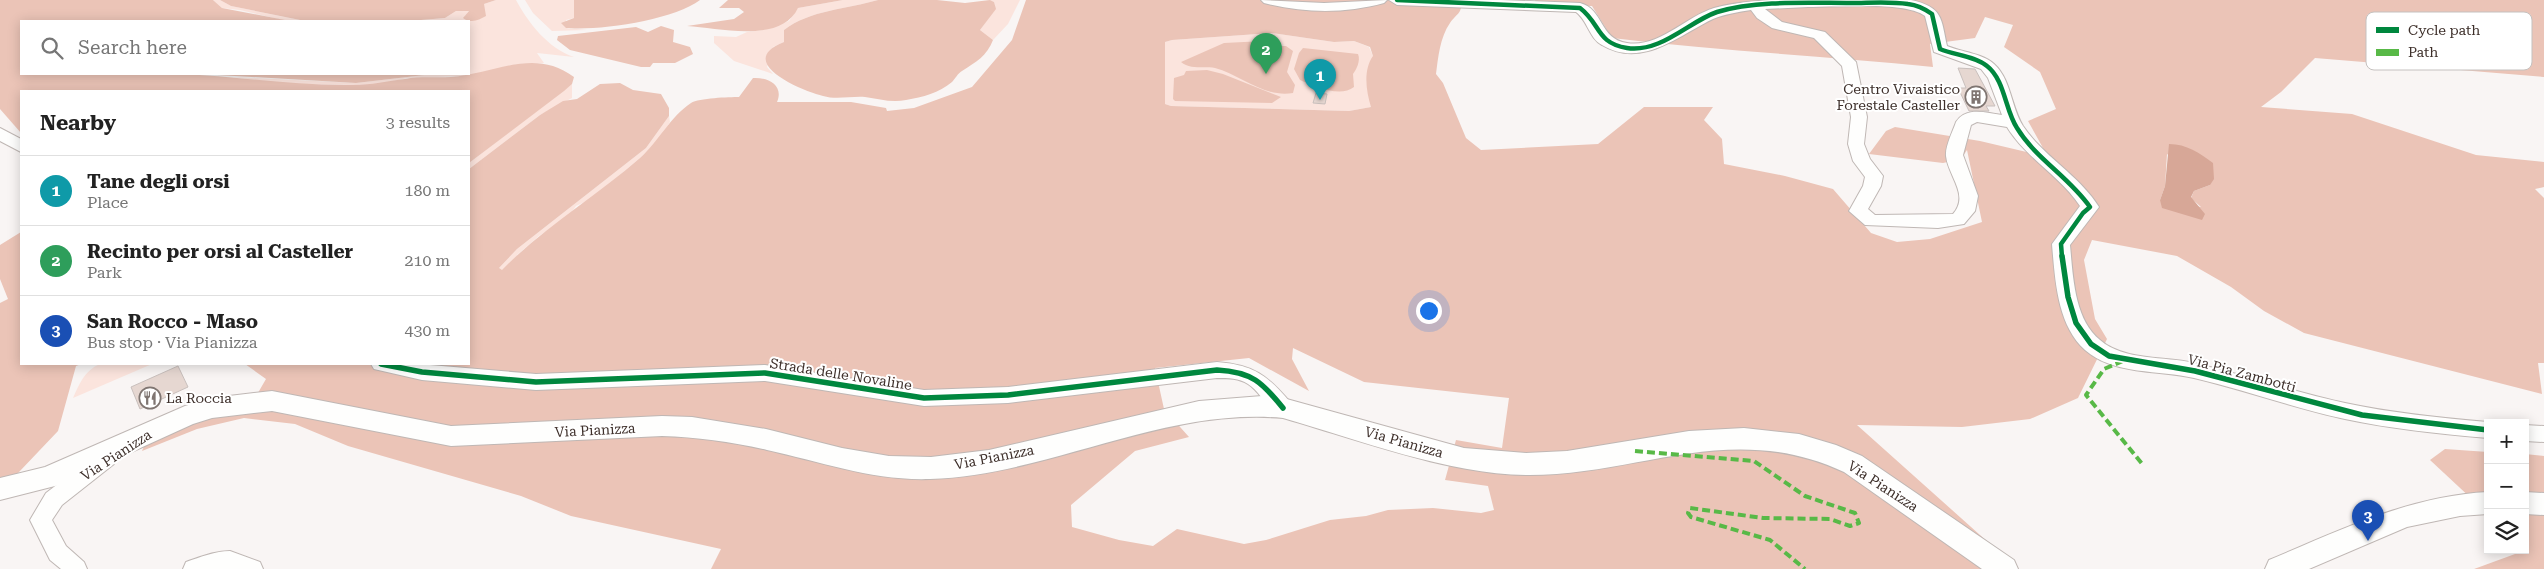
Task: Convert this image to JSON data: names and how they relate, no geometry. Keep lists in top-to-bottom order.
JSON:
{
  "streets": {
    "main road": ["Via Pianizza"],
    "street": ["Via Pia Zambotti", "Strada delle Novaline"]
  },
  "crossings": [
    ["Strada delle Novaline", "Via Pianizza"]
  ],
  "places": {
    "building": ["Centro Vivaistico Forestale Casteller"],
    "restaurant": ["La Roccia"]
  },
  "legend": ["Cycle path", "Path"],
  "page": {
    "search": "Search here",
    "pins": ["2", "1", "3"],
    "heading": ["Nearby", "3 results"],
    "list": [
      {
        "mark": "1",
        "name": "Tane degli orsi",
        "note": "Place",
        "value": "180 m"
      },
      {
        "mark": "2",
        "name": "Recinto per orsi al Casteller",
        "note": "Park",
        "value": "210 m"
      },
      {
        "mark": "3",
        "name": "San Rocco - Maso",
        "note": "Bus stop · Via Pianizza",
        "value": "430 m"
      }
    ],
    "map_buttons": ["+", "−"]
  }
}
